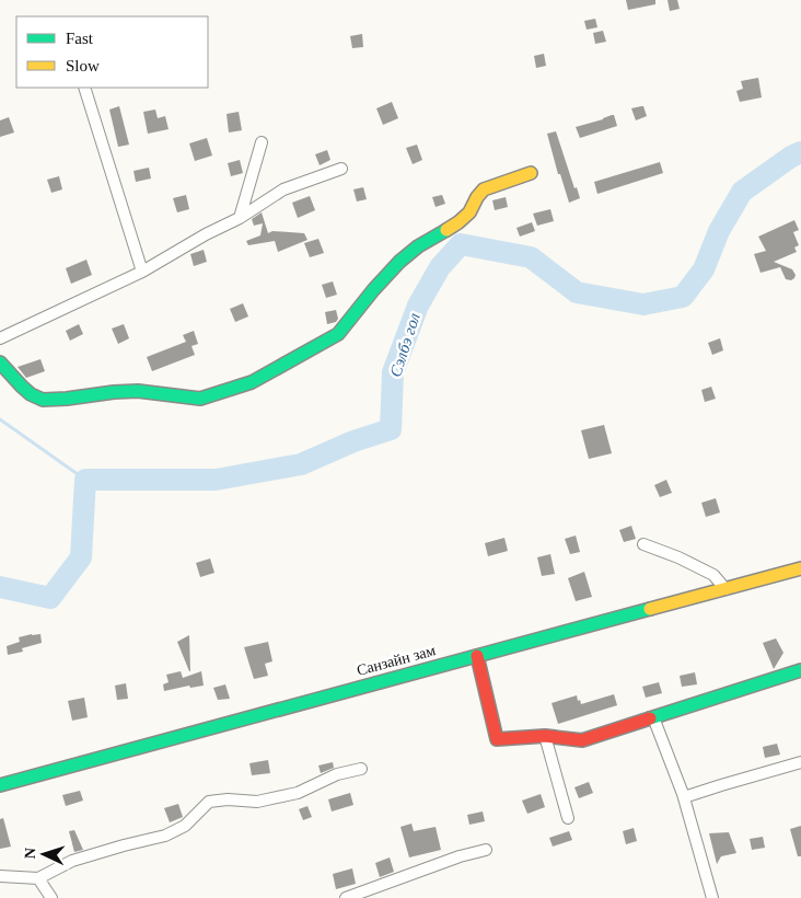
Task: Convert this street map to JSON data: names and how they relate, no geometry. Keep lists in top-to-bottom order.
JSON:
{
  "streets": {
    "street": ["Санзайн зам"]
  },
  "water": ["Сэлбэ гол"],
  "legend": ["Fast", "Slow"],
  "north": "left"
}
